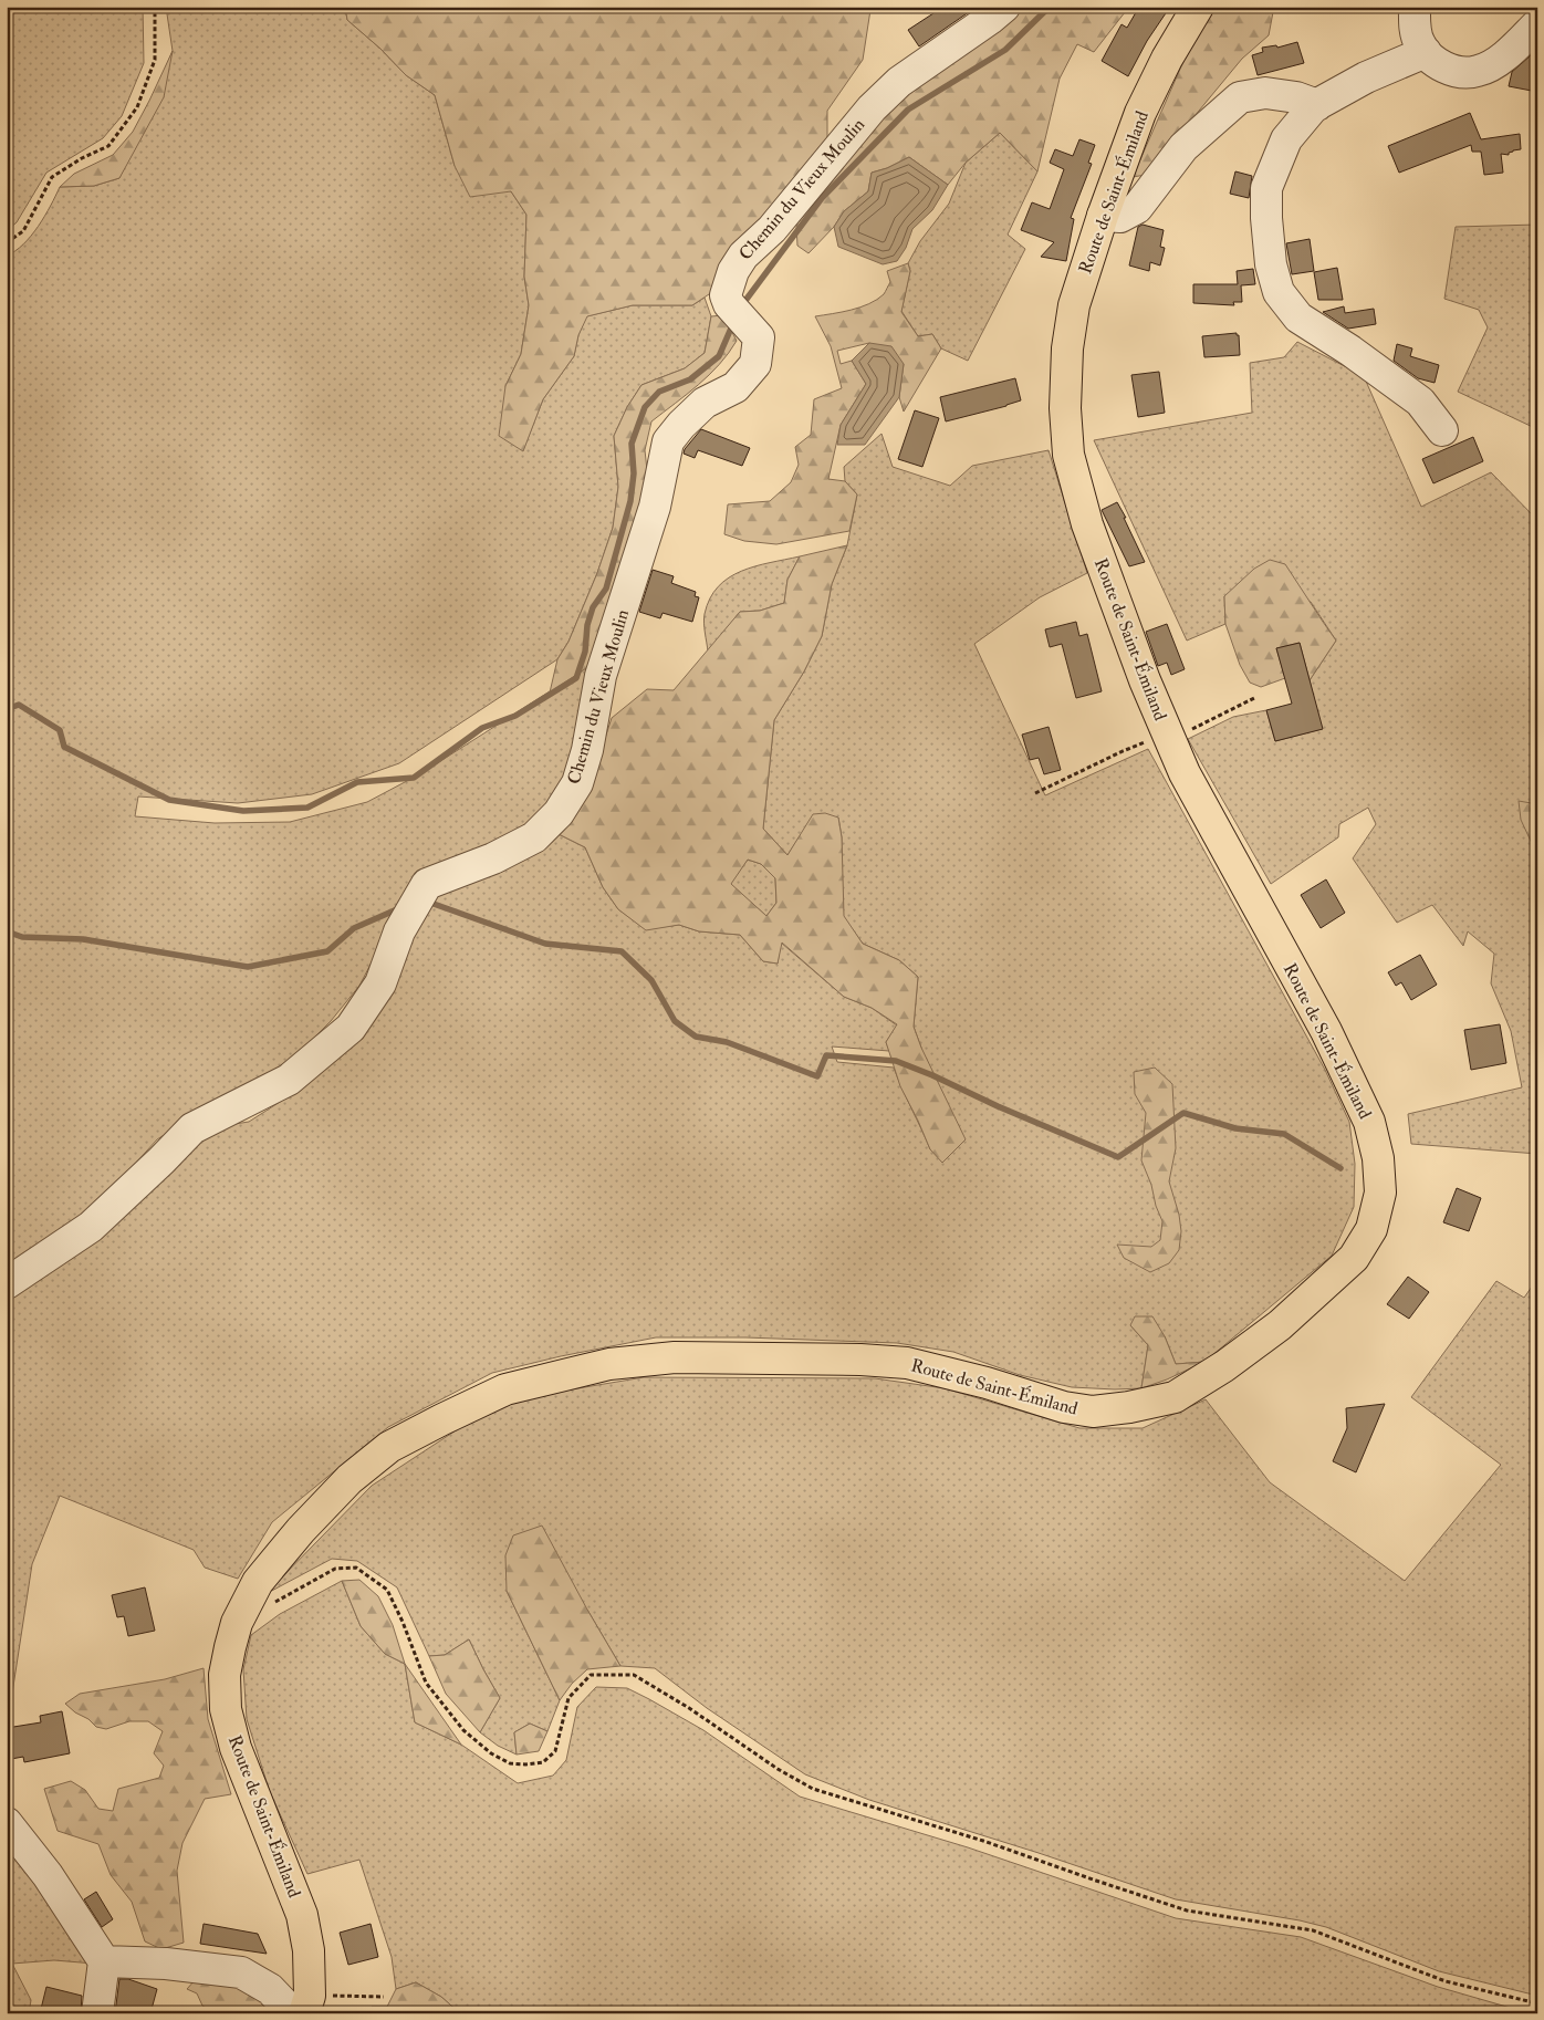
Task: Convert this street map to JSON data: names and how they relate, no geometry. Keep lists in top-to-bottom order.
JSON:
{
  "streets": {
    "main road": ["Route de Saint-Émiland"],
    "street": ["Chemin du Vieux Moulin"]
  }
}
